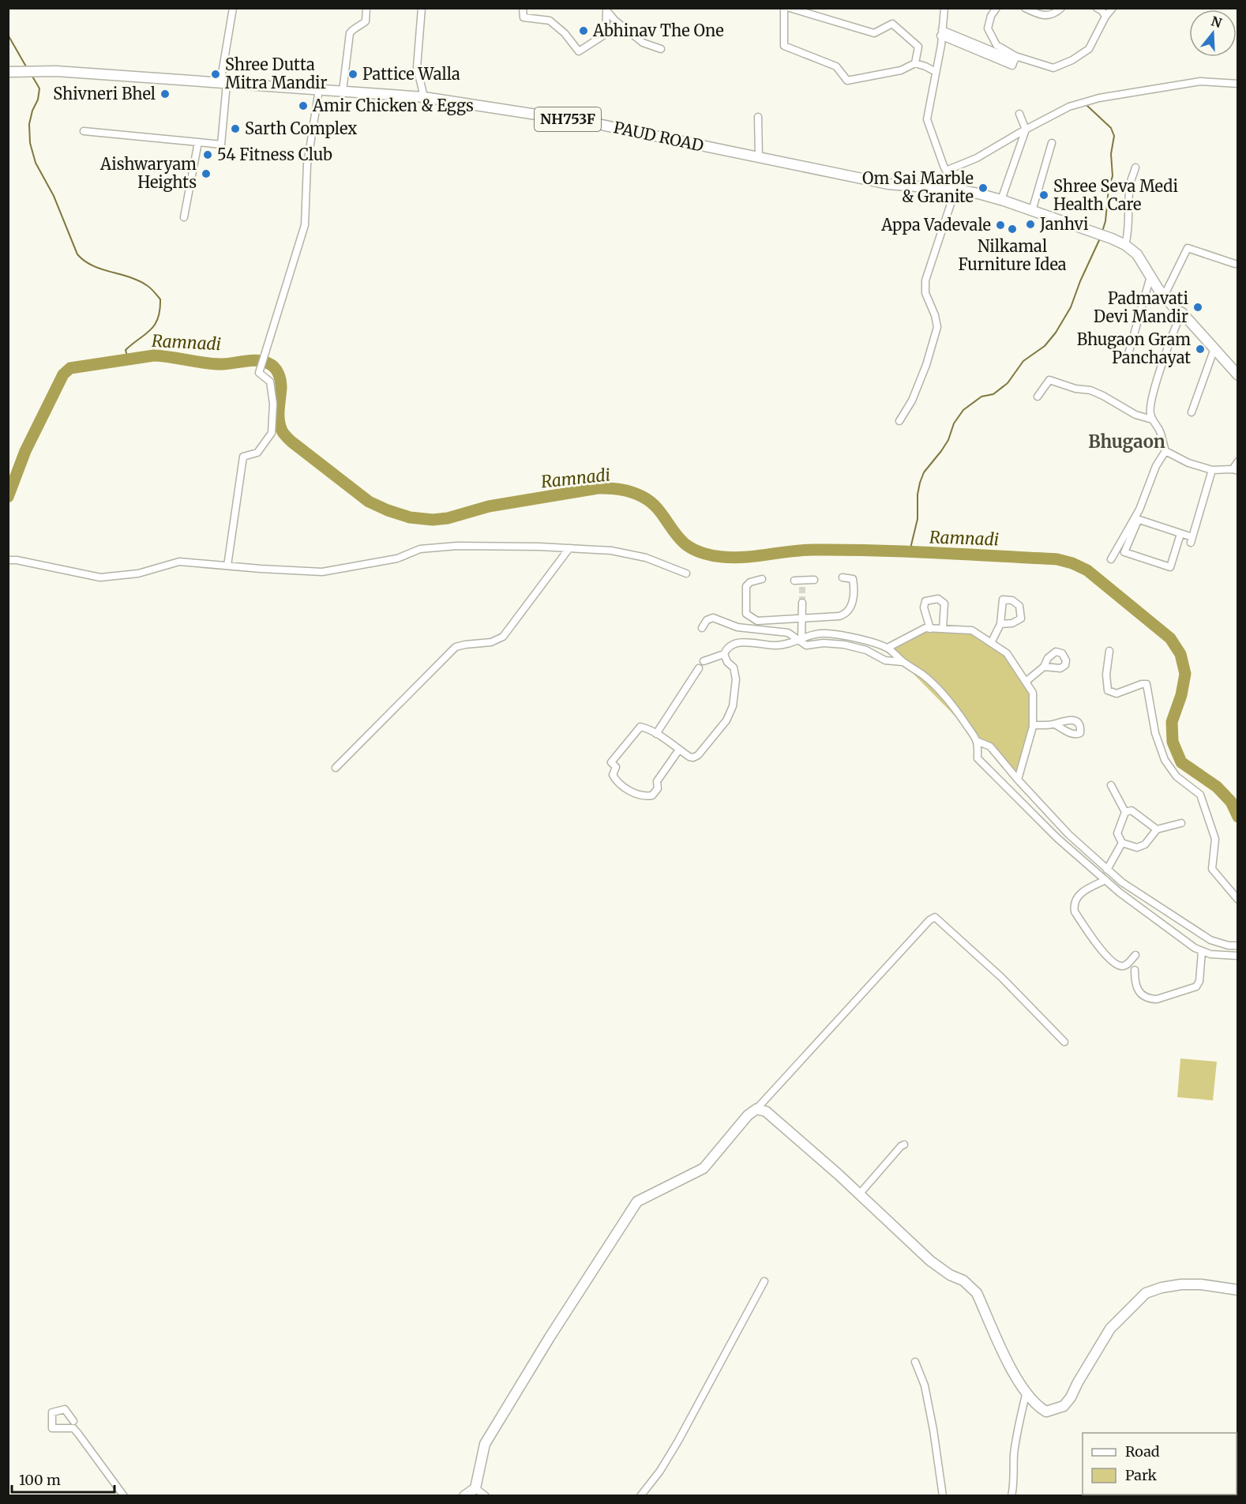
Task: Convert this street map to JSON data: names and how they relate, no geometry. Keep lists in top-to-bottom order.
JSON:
{
  "streets": {
    "main road": ["NH753F", "PAUD ROAD"]
  },
  "districts": ["Bhugaon"],
  "water": ["Ramnadi"],
  "places": [
    "Abhinav The One",
    "Shree Dutta Mitra Mandir",
    "Pattice Walla",
    "Shivneri Bhel",
    "Amir Chicken & Eggs",
    "Sarth Complex",
    "54 Fitness Club",
    "Aishwaryam Heights",
    "Om Sai Marble & Granite",
    "Shree Seva Medi Health Care",
    "Janhvi",
    "Appa Vadevale",
    "Nilkamal Furniture Idea",
    "Padmavati Devi Mandir",
    "Bhugaon Gram Panchayat"
  ],
  "legend": ["Road", "Park"],
  "scale_bar": "100 m",
  "north": "top"
}
